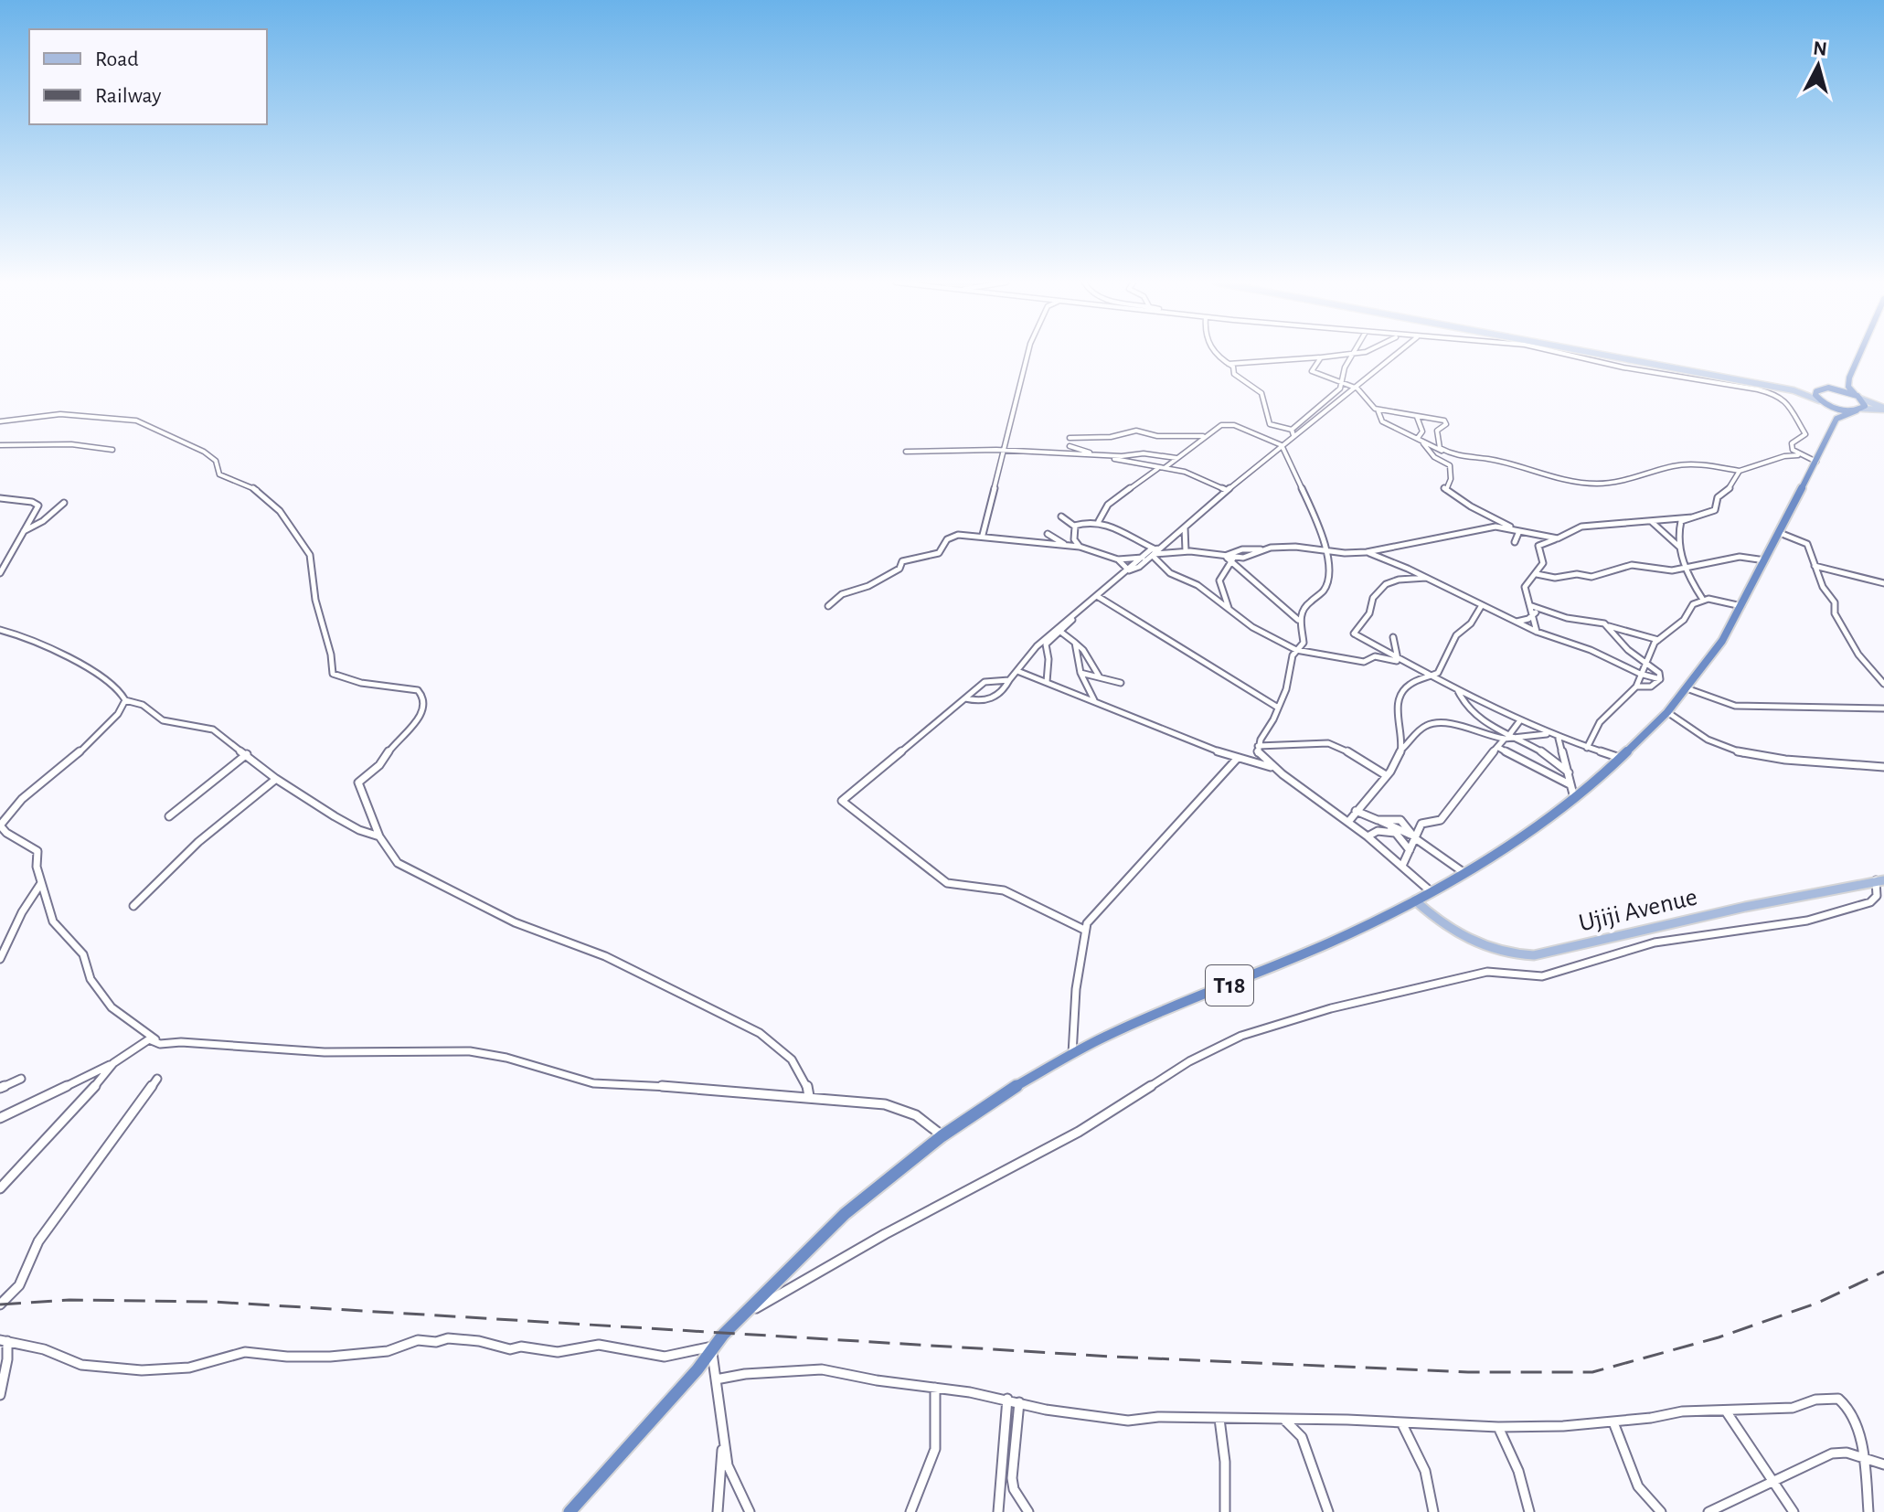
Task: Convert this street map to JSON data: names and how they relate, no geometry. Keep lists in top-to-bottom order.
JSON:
{
  "streets": {
    "highway": ["T18"],
    "main road": ["Ujiji Avenue"]
  },
  "crossings": [
    ["Ujiji Avenue", "T18"]
  ],
  "legend": ["Road", "Railway"],
  "north": "top"
}
